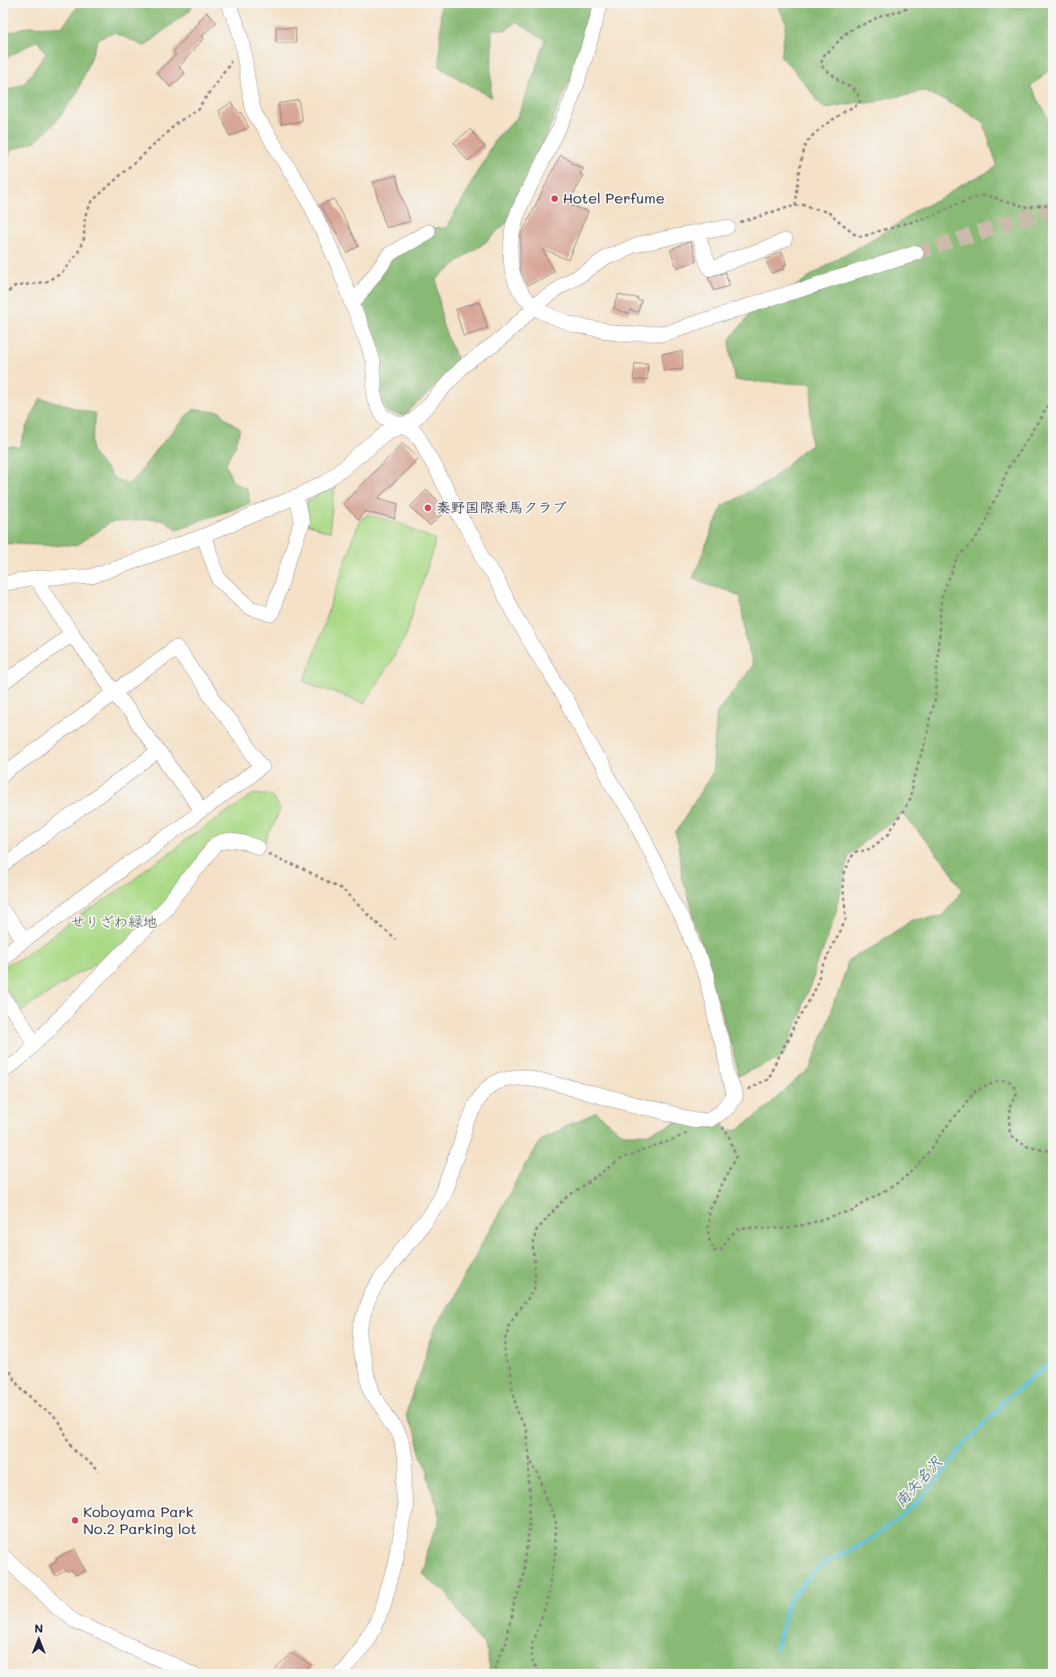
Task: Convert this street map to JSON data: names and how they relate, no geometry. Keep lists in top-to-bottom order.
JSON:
{
  "water": ["南矢名沢"],
  "parks": ["せりざわ緑地"],
  "places": ["Hotel Perfume", "秦野国際乗馬クラブ", "Koboyama Park No.2 Parking lot"],
  "north": "top"
}
